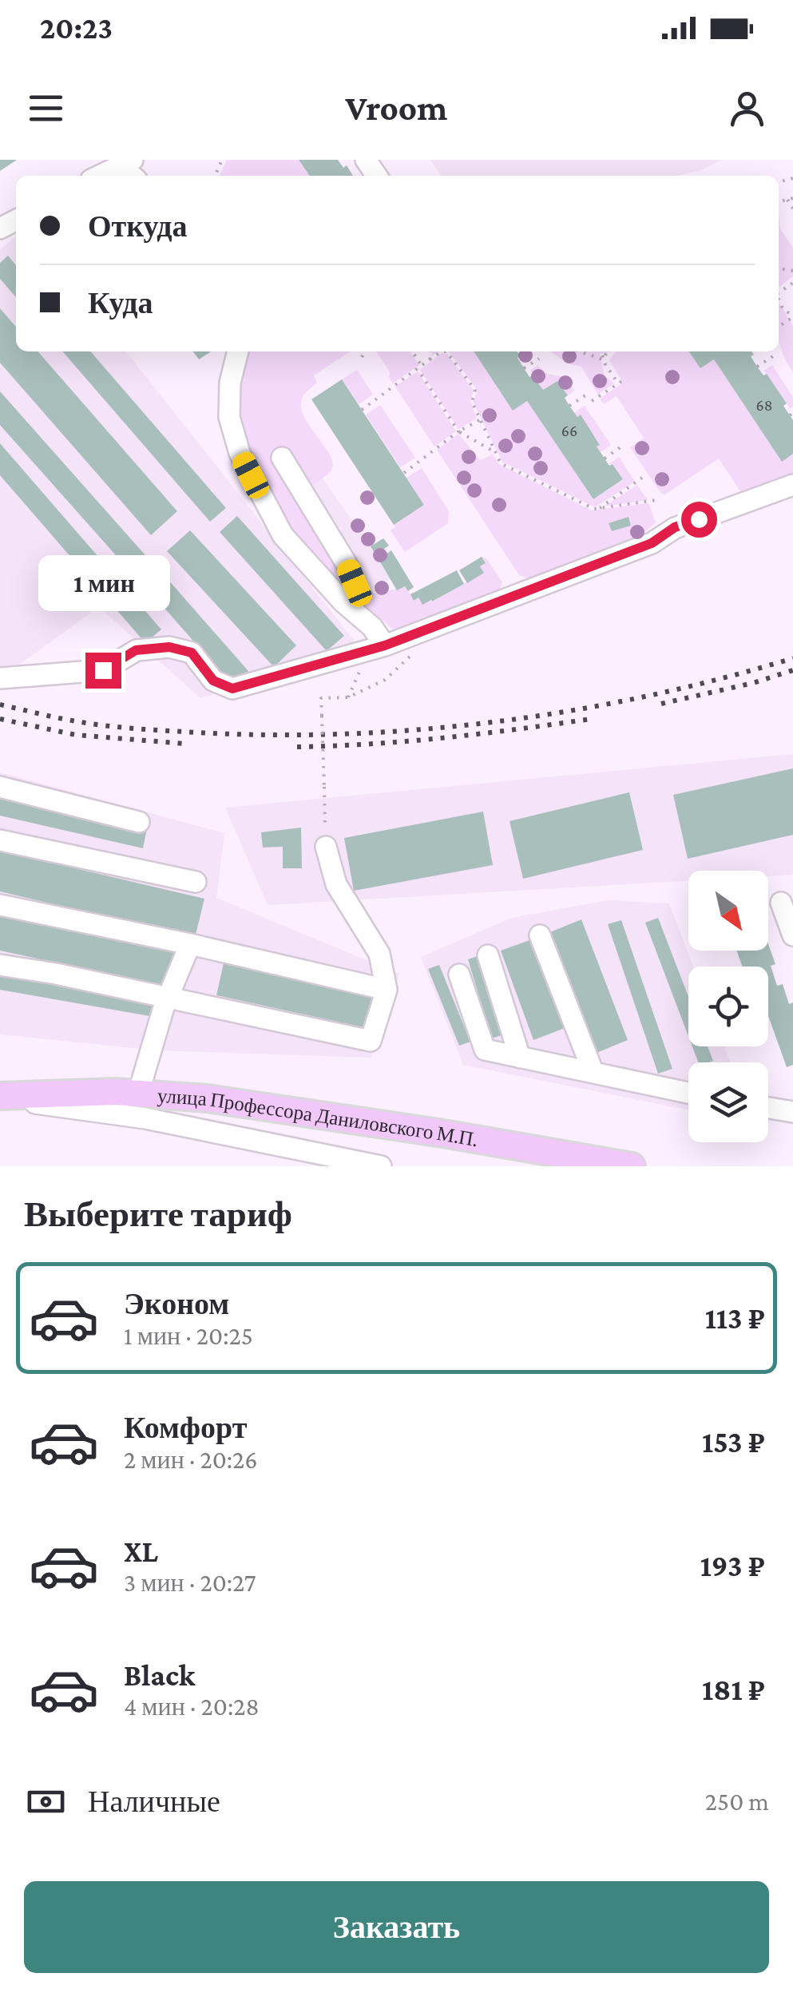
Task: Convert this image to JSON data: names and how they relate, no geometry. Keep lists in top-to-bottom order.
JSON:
{
  "streets": {
    "main road": ["улица Профессора Даниловского М.П."]
  },
  "house_numbers": ["68", "66"],
  "north": "bottom right",
  "page": {
    "status": "20:23",
    "header": "Vroom",
    "banner": ["Откуда", "Куда"],
    "bubble": "1 мин",
    "heading": "Выберите тариф",
    "list": [
      {
        "name": "Эконом",
        "note": "1 мин · 20:25",
        "value": "113 ₽"
      },
      {
        "name": "Комфорт",
        "note": "2 мин · 20:26",
        "value": "153 ₽"
      },
      {
        "name": "XL",
        "note": "3 мин · 20:27",
        "value": "193 ₽"
      },
      {
        "name": "Black",
        "note": "4 мин · 20:28",
        "value": "181 ₽"
      }
    ],
    "pay": ["Наличные", "250 m"],
    "buttons": "Заказать"
  }
}
